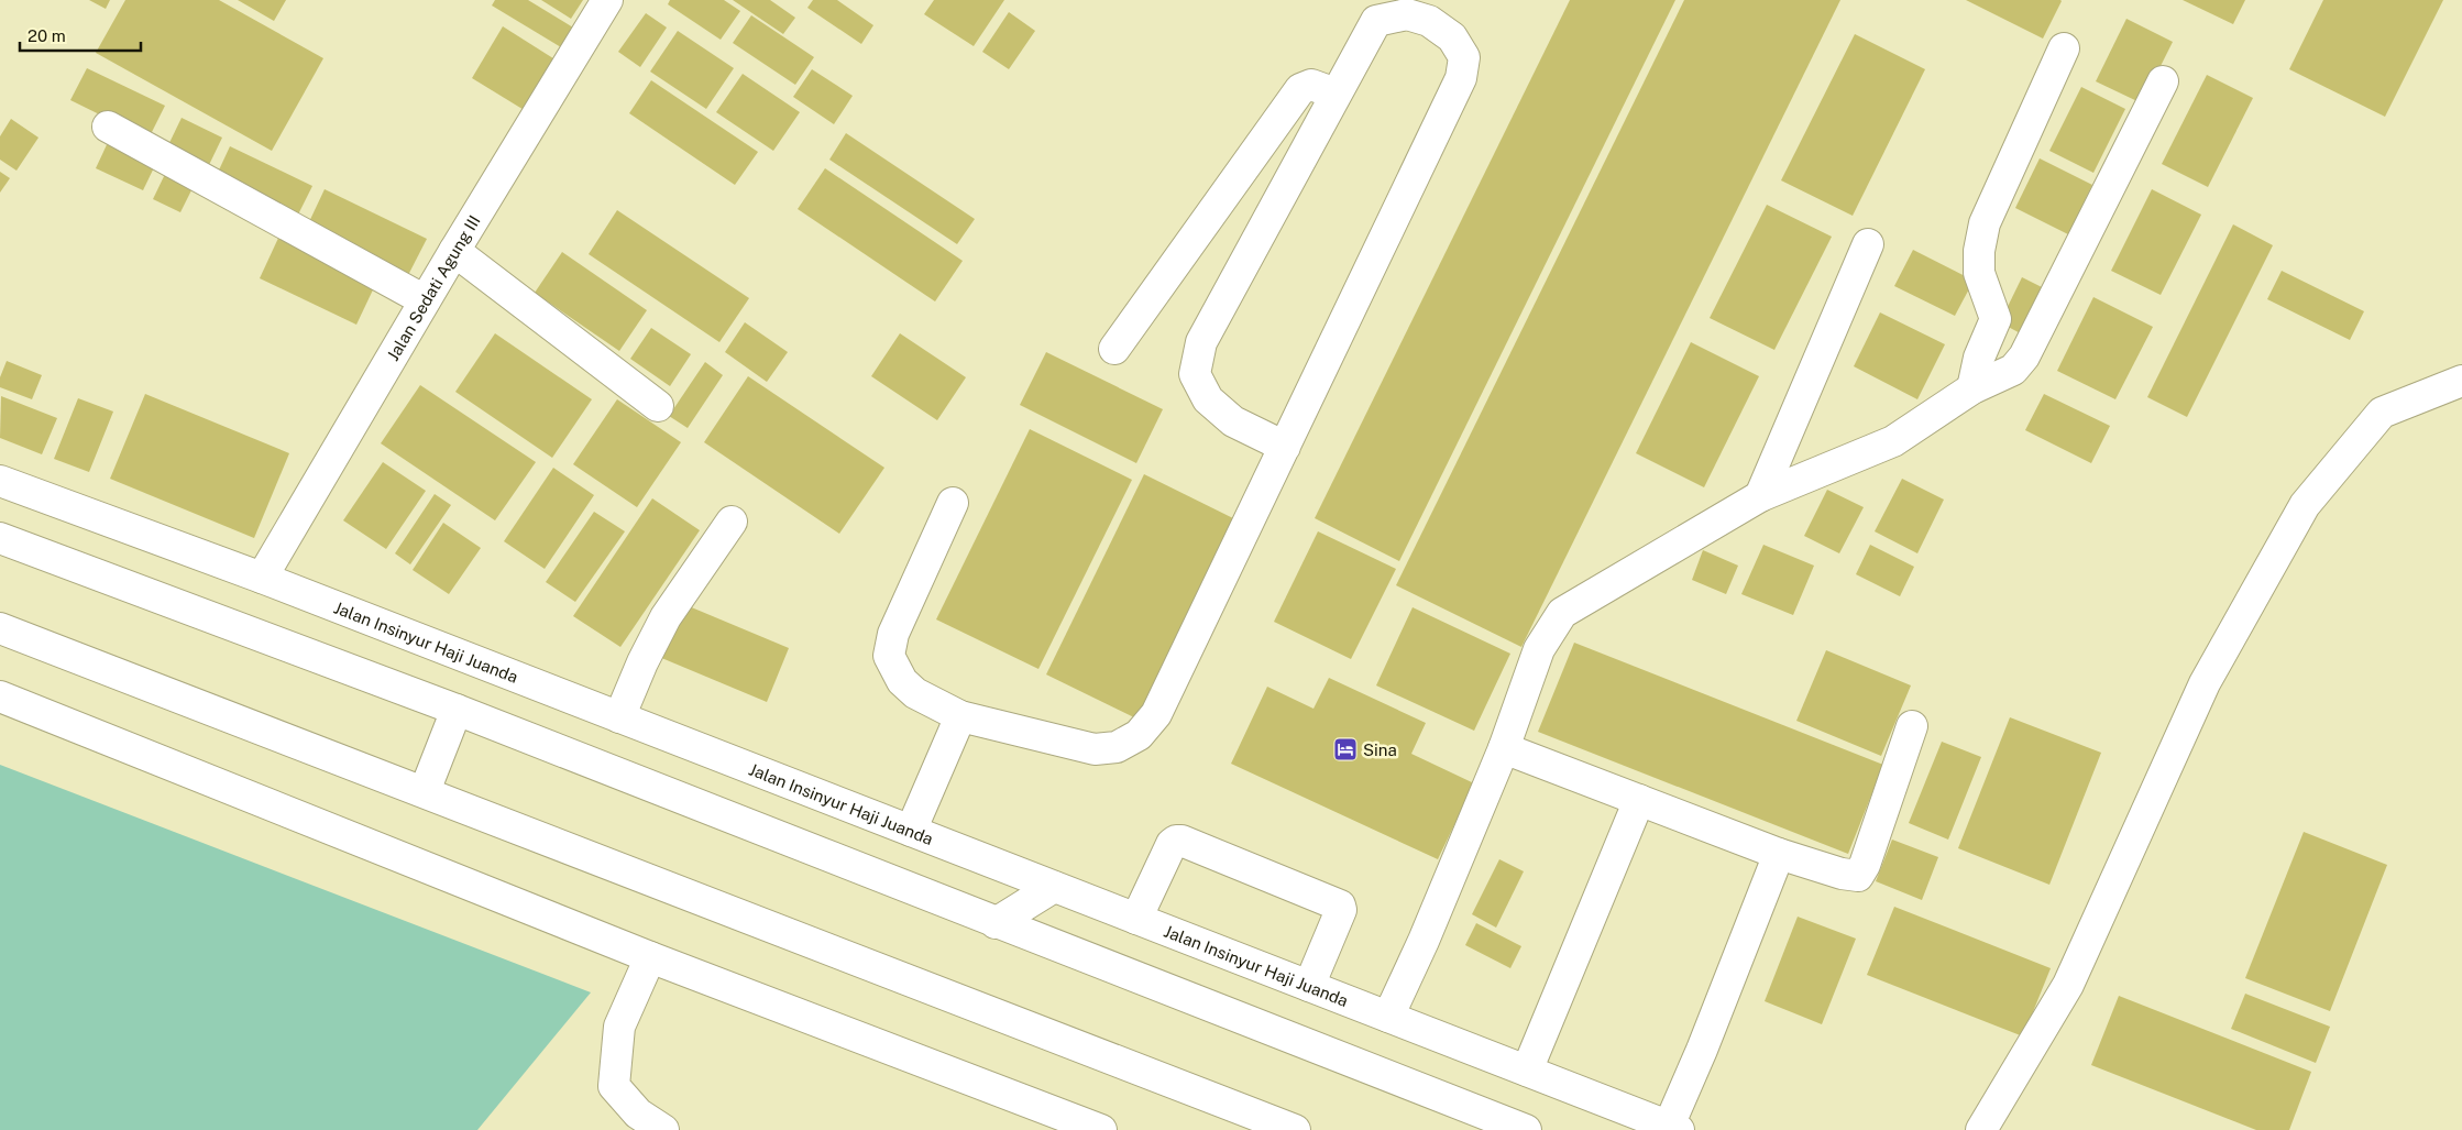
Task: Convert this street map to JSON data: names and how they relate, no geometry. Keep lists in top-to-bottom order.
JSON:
{
  "streets": {
    "main road": ["Jalan Sedati Agung III", "Jalan Insinyur Haji Juanda"]
  },
  "crossings": [
    ["Jalan Sedati Agung III", "Jalan Insinyur Haji Juanda"]
  ],
  "places": {
    "hotel": ["Sina"]
  },
  "scale_bar": "20 m"
}
